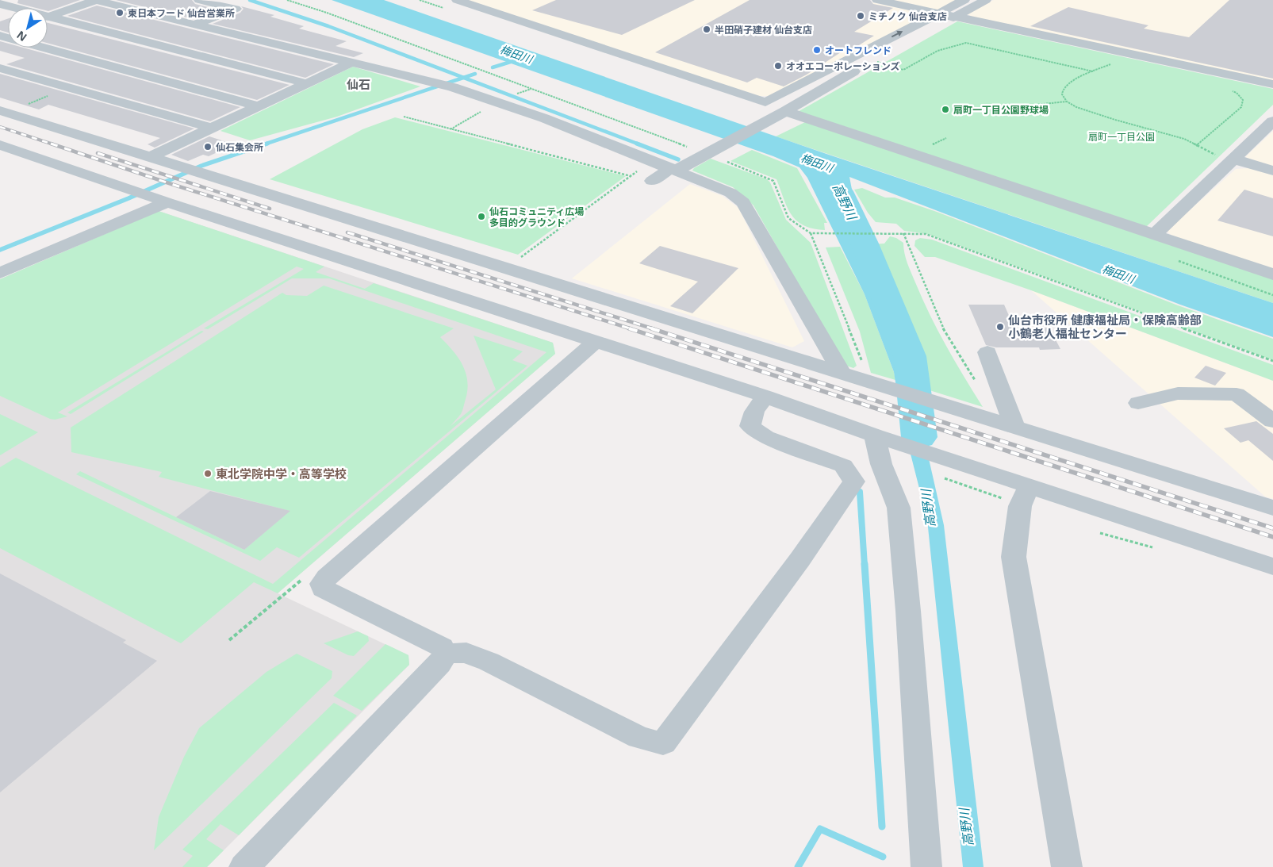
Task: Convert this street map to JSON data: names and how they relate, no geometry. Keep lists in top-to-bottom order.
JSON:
{
  "districts": ["仙石"],
  "water": ["梅田川", "高野川"],
  "parks": ["扇町一丁目公園"],
  "places": [
    "東日本フード 仙台営業所",
    "ミチノク 仙台支店",
    "半田硝子建材 仙台支店",
    "オートフレンド",
    "オオエコーポレーションズ",
    "扇町一丁目公園野球場",
    "仙石集会所",
    "仙石コミュニティ広場 多目的グラウンド",
    "仙台市役所 健康福祉局・保険高齢部 小鶴老人福祉センター",
    "東北学院中学・高等学校"
  ],
  "north": "bottom left"
}
